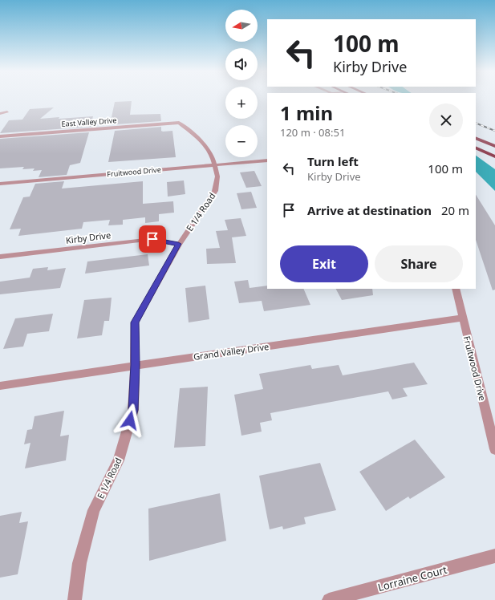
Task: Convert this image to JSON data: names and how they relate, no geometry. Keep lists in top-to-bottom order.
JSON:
{
  "streets": {
    "street": [
      "East Valley Drive",
      "Fruitwood Drive",
      "E 1/4 Road",
      "Kirby Drive",
      "Grand Valley Drive",
      "Lorraine Court"
    ]
  },
  "crossings": [
    ["East Valley Drive", "E 1/4 Road"],
    ["Fruitwood Drive", "E 1/4 Road"],
    ["Fruitwood Drive", "Grand Valley Drive"],
    ["E 1/4 Road", "Kirby Drive"],
    ["E 1/4 Road", "Grand Valley Drive"]
  ],
  "north": "left",
  "page": {
    "map_buttons": ["+", "−"],
    "turn": ["100 m", "Kirby Drive"],
    "heading": ["1 min", "120 m · 08:51"],
    "list": [
      {
        "name": "Turn left",
        "note": "Kirby Drive",
        "value": "100 m"
      },
      {
        "name": "Arrive at destination",
        "value": "20 m"
      }
    ],
    "buttons": ["Exit", "Share"]
  }
}
